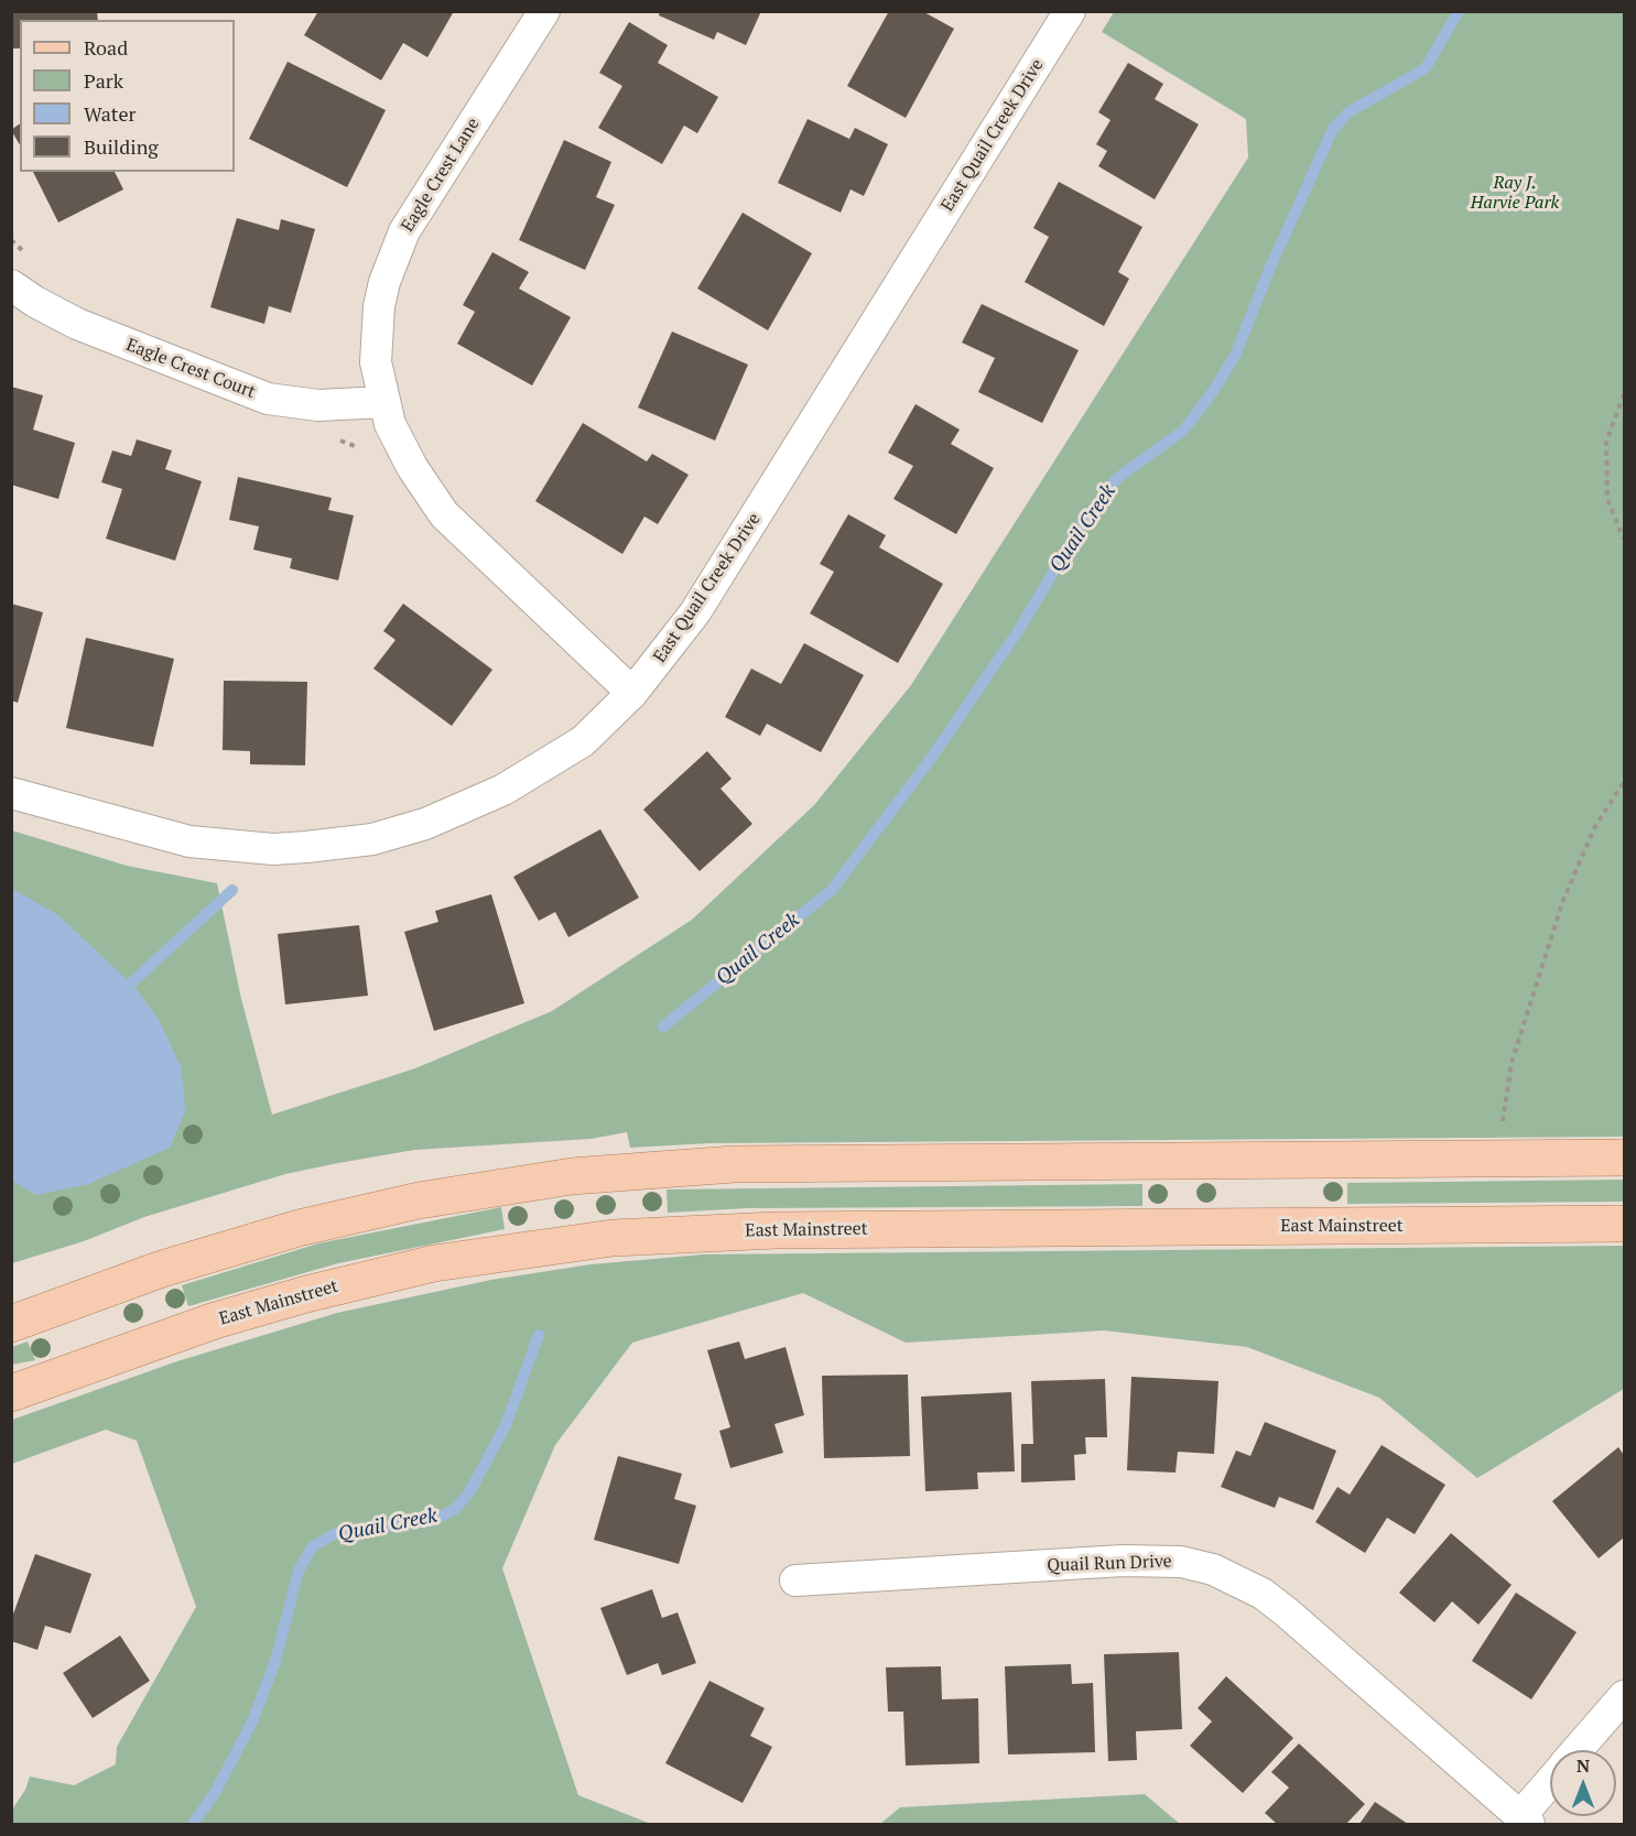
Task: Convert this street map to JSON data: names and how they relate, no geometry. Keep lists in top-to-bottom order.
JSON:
{
  "streets": {
    "main road": ["East Mainstreet"],
    "street": [
      "East Quail Creek Drive",
      "Eagle Crest Lane",
      "Eagle Crest Court",
      "Quail Run Drive"
    ]
  },
  "crossings": [
    ["East Quail Creek Drive", "Eagle Crest Lane"],
    ["Eagle Crest Lane", "Eagle Crest Court"]
  ],
  "water": ["Quail Creek"],
  "parks": ["Ray J. Harvie Park"],
  "legend": [
    "Road",
    "Park",
    "Water",
    "Building"
  ],
  "north": "top"
}
